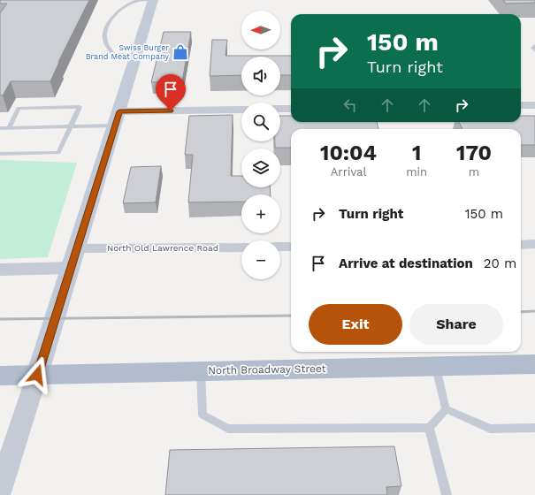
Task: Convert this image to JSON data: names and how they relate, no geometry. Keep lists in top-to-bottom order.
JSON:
{
  "streets": {
    "main road": ["North Broadway Street"],
    "street": ["North Old Lawrence Road"]
  },
  "places": {
    "shop": ["Swiss Burger Brand Meat Company"]
  },
  "north": "left",
  "page": {
    "map_buttons": ["+", "−"],
    "turn": ["150 m", "Turn right"],
    "eta": [
      "10:04",
      "Arrival",
      "1",
      "min",
      "170",
      "m"
    ],
    "list": [
      {
        "name": "Turn right",
        "value": "150 m"
      },
      {
        "name": "Arrive at destination",
        "value": "20 m"
      }
    ],
    "buttons": ["Exit", "Share"]
  }
}
